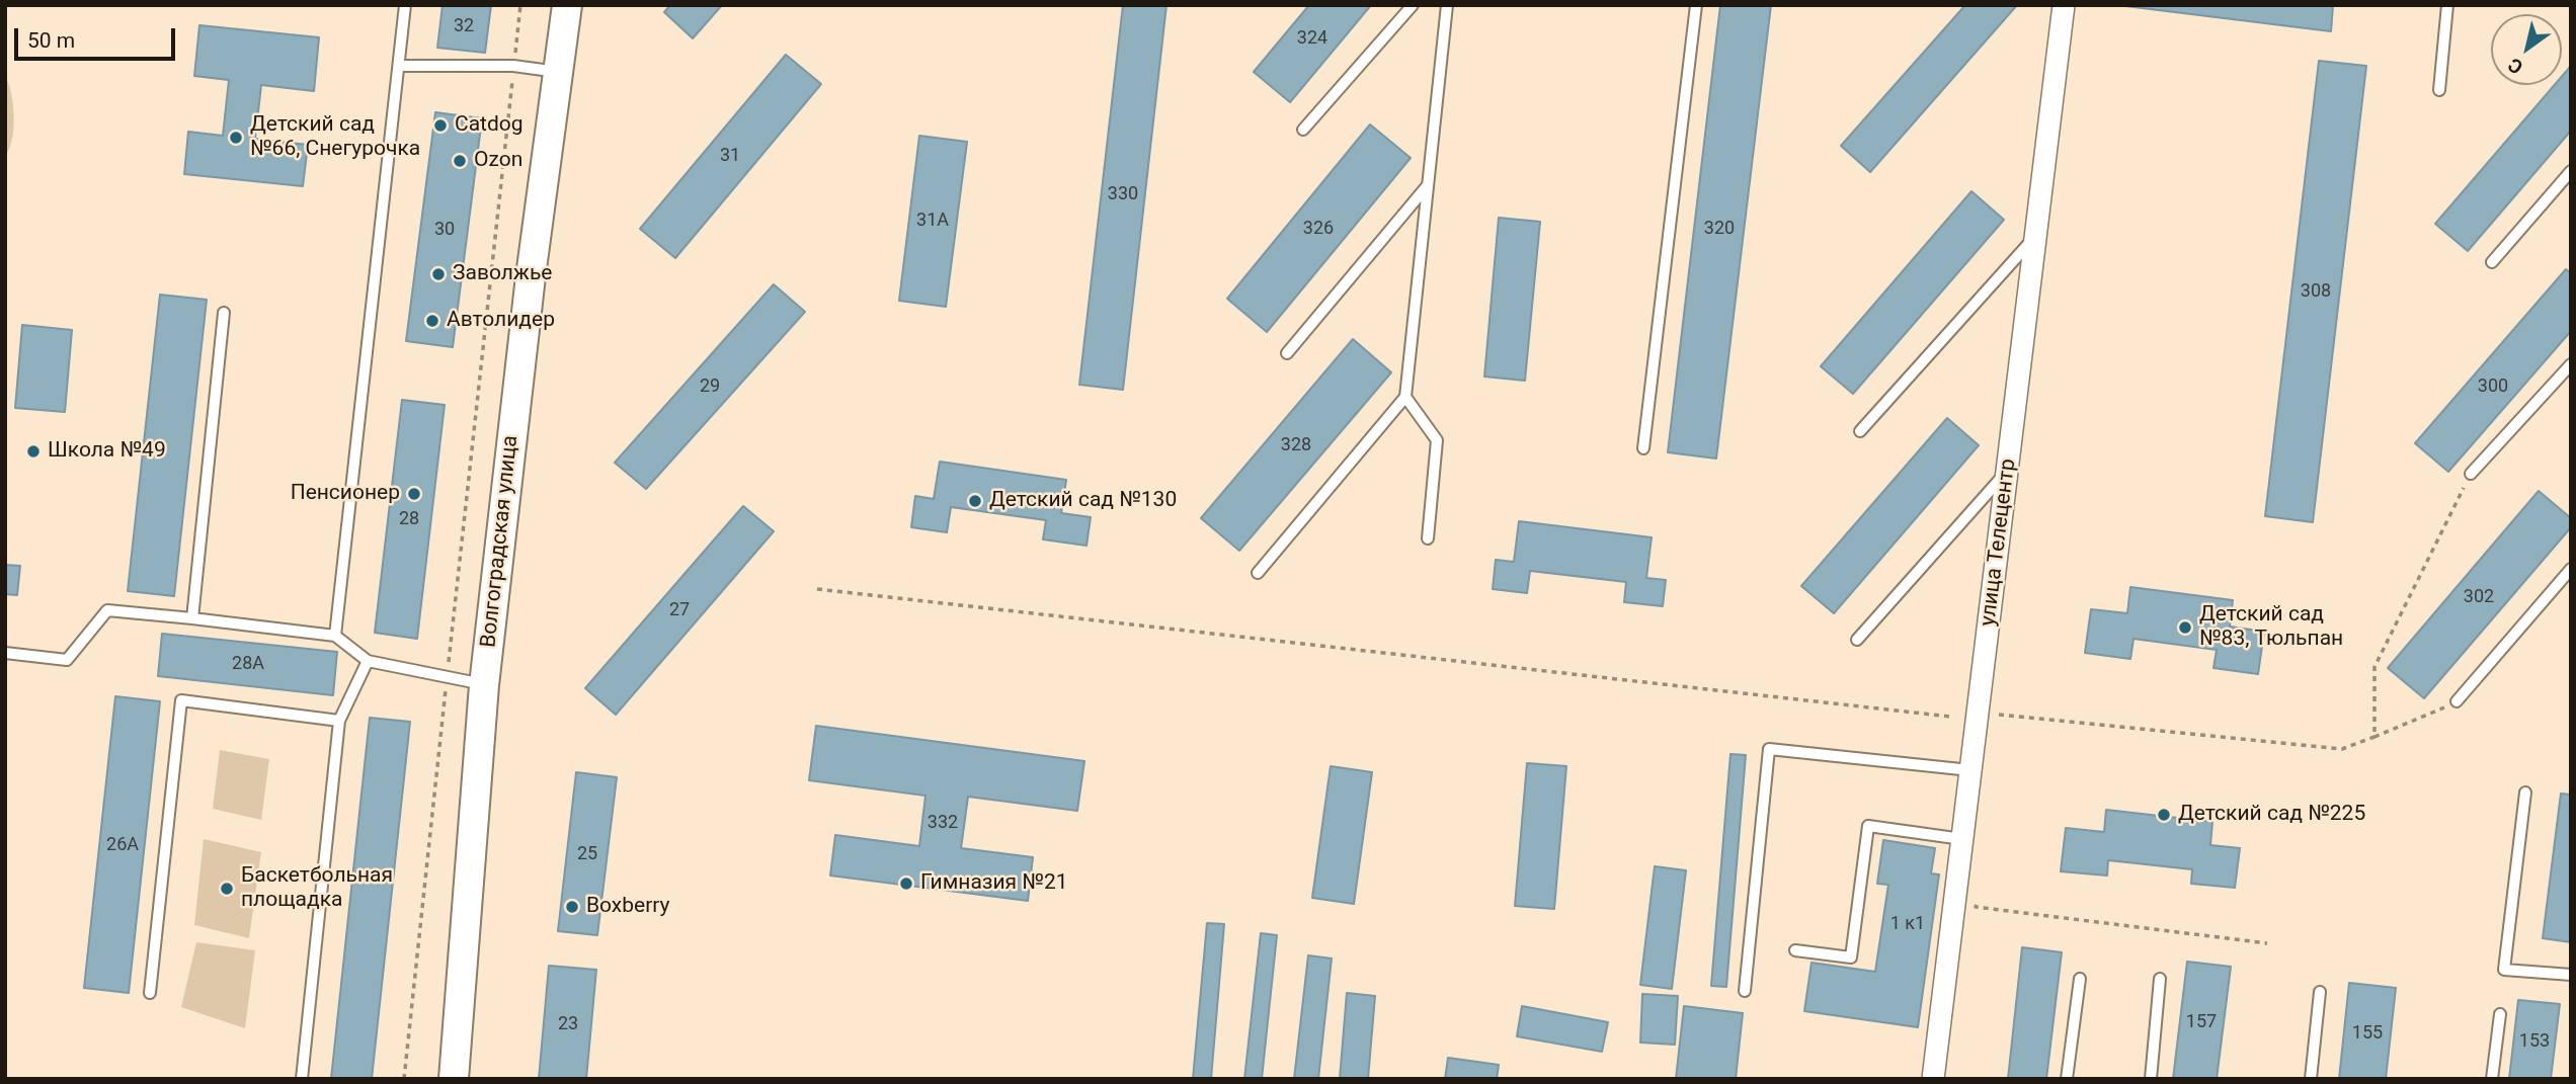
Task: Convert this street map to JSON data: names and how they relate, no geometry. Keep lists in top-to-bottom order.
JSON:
{
  "streets": {
    "main road": ["Волгоградская улица"],
    "street": ["улица Телецентр"]
  },
  "places": [
    "Catdog",
    "Детский сад №66, Снегурочка",
    "Ozon",
    "Заволжье",
    "Автолидер",
    "Школа №49",
    "Пенсионер",
    "Детский сад №130",
    "Детский сад №83, Тюльпан",
    "Детский сад №225",
    "Гимназия №21",
    "Баскетбольная площадка",
    "Boxberry"
  ],
  "house_numbers": [
    "32",
    "324",
    "31",
    "330",
    "31А",
    "326",
    "320",
    "30",
    "308",
    "29",
    "300",
    "328",
    "28",
    "302",
    "27",
    "28А",
    "332",
    "26А",
    "25",
    "1 к1",
    "157",
    "23",
    "155",
    "153"
  ],
  "scale_bar": "50 m",
  "north": "bottom left"
}
